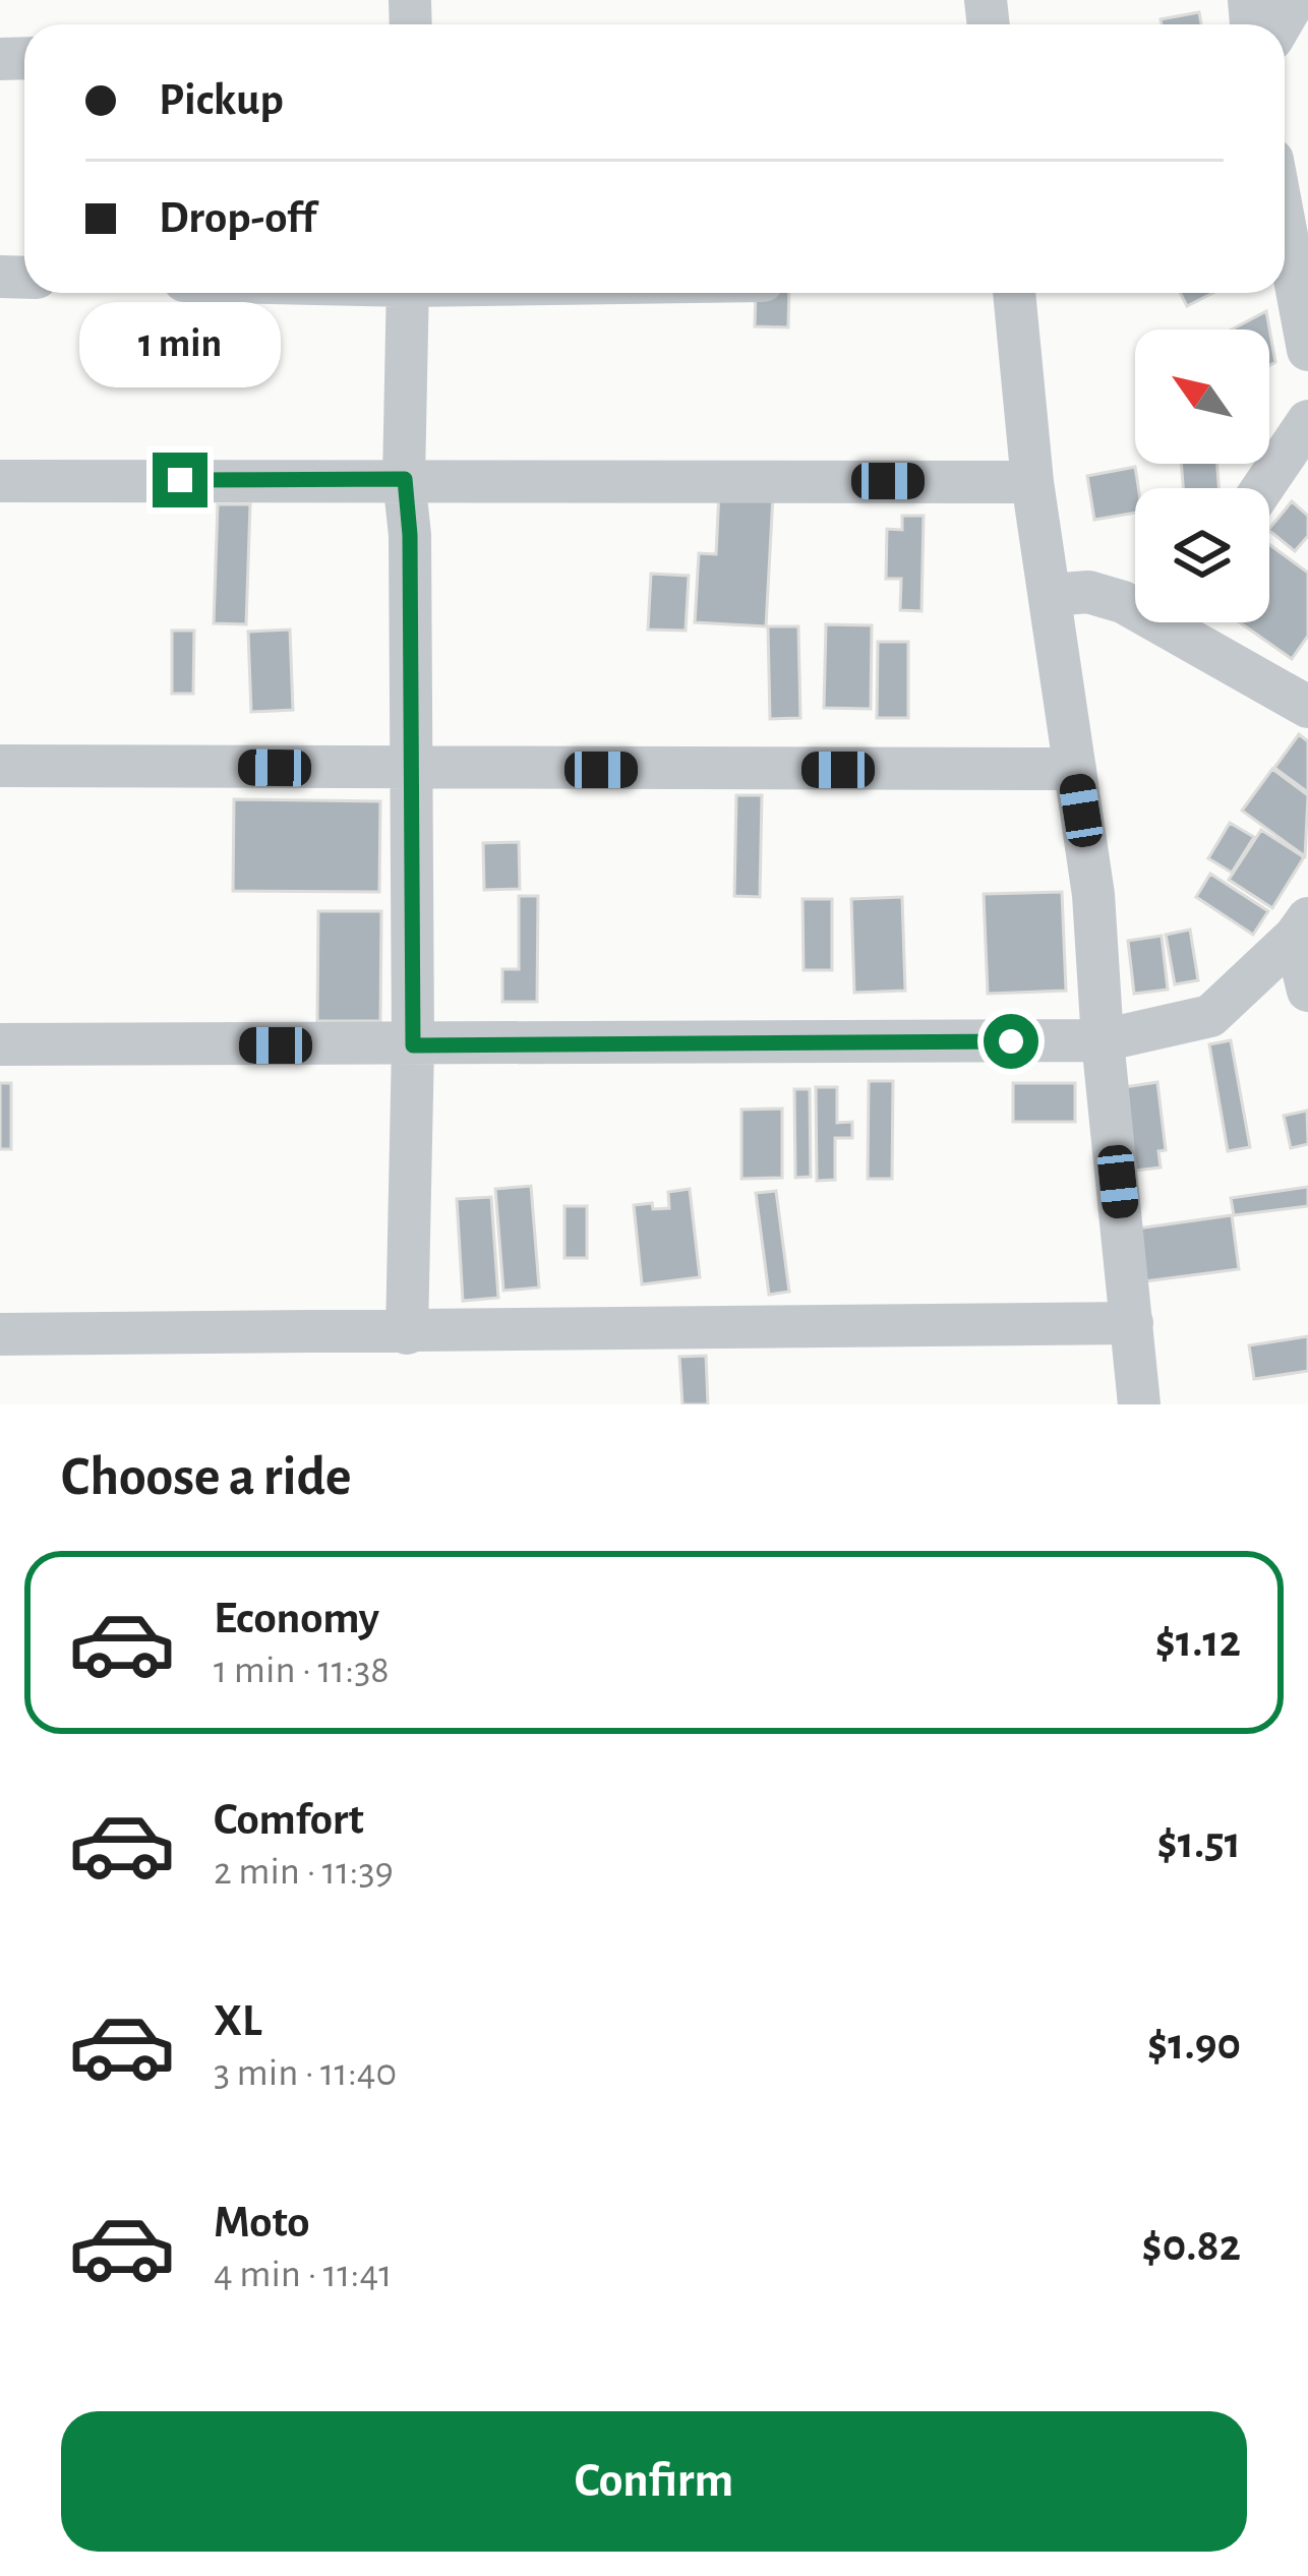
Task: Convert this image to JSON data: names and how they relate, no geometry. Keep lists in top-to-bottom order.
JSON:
{
  "north": "top left",
  "page": {
    "banner": ["Pickup", "Drop-off"],
    "bubble": "1 min",
    "heading": "Choose a ride",
    "list": [
      {
        "name": "Economy",
        "note": "1 min · 11:38",
        "value": "$1.12"
      },
      {
        "name": "Comfort",
        "note": "2 min · 11:39",
        "value": "$1.51"
      },
      {
        "name": "XL",
        "note": "3 min · 11:40",
        "value": "$1.90"
      },
      {
        "name": "Moto",
        "note": "4 min · 11:41",
        "value": "$0.82"
      }
    ],
    "buttons": "Confirm"
  }
}
